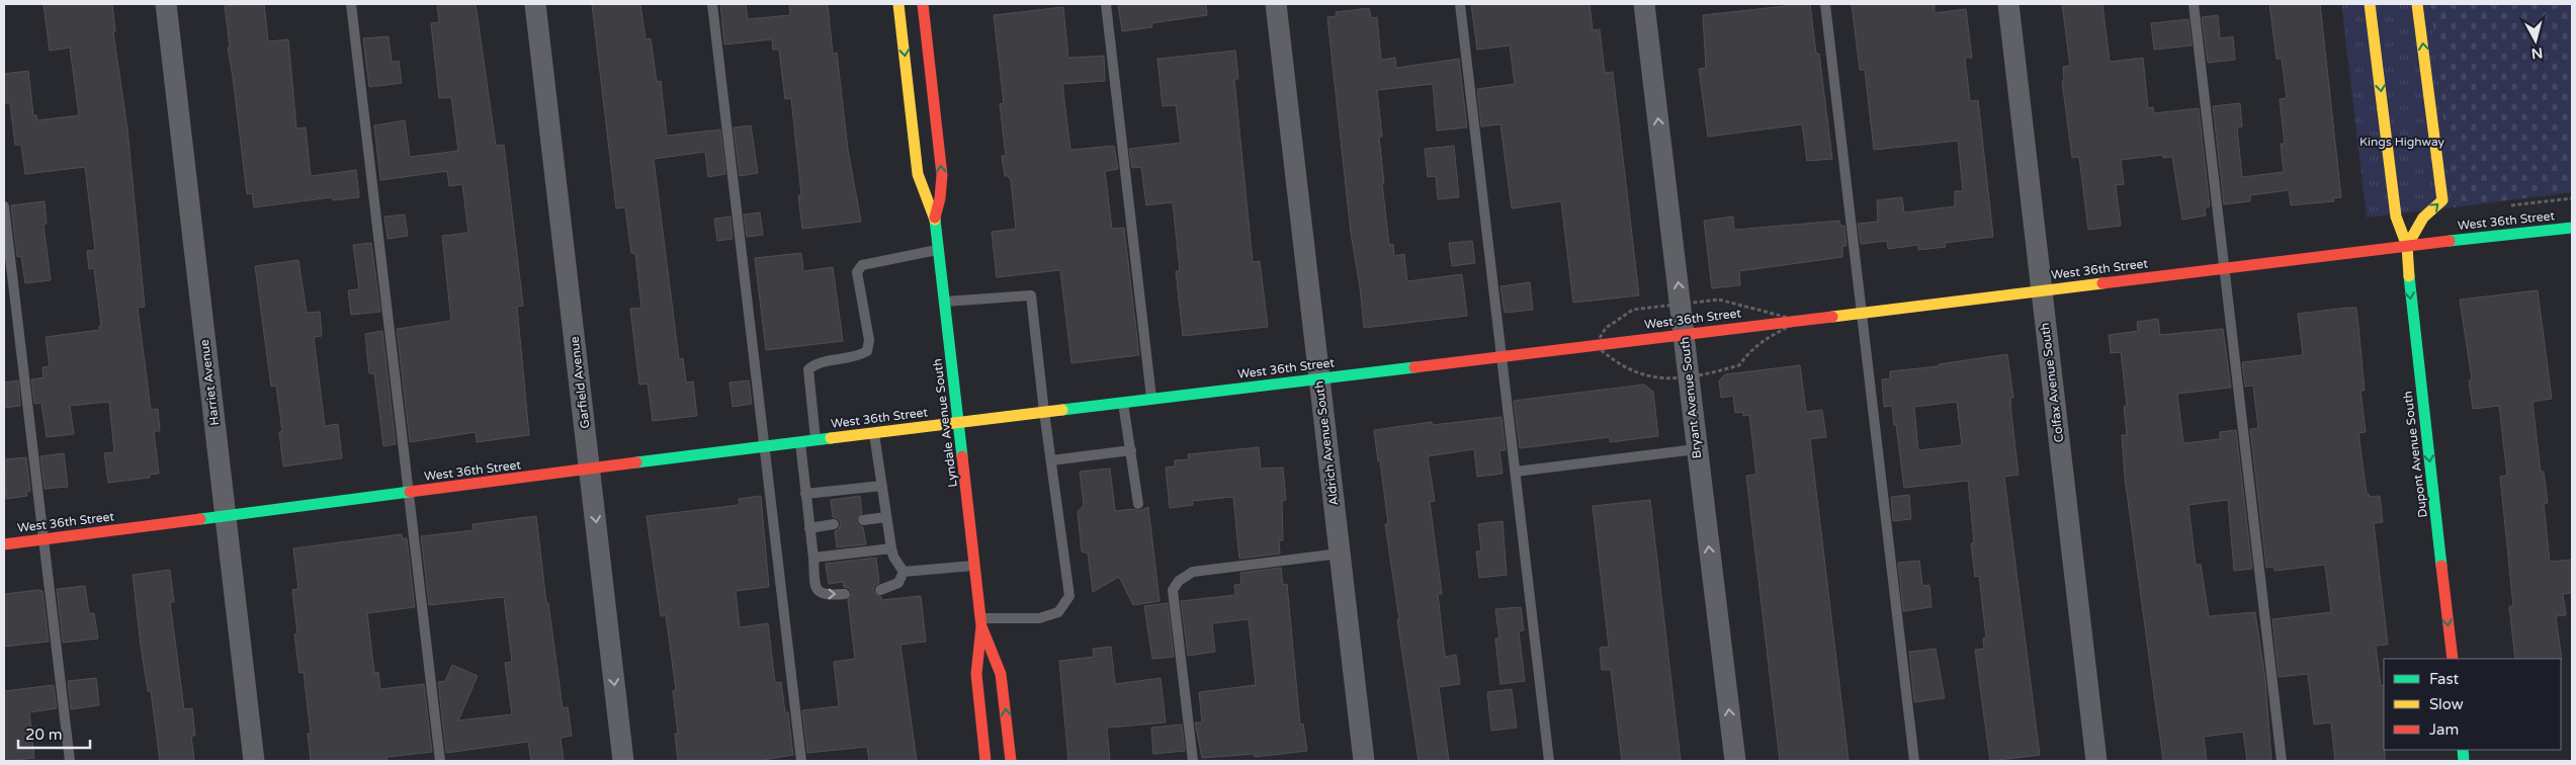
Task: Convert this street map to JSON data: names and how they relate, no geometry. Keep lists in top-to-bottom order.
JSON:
{
  "streets": {
    "street": [
      "West 36th Street",
      "Harriet Avenue",
      "Garfield Avenue",
      "Colfax Avenue South",
      "Bryant Avenue South",
      "Lyndale Avenue South",
      "Aldrich Avenue South",
      "Dupont Avenue South"
    ]
  },
  "crossings": [
    ["West 36th Street", "Harriet Avenue"],
    ["West 36th Street", "Garfield Avenue"],
    ["West 36th Street", "Colfax Avenue South"],
    ["West 36th Street", "Bryant Avenue South"],
    ["West 36th Street", "Lyndale Avenue South"],
    ["West 36th Street", "Aldrich Avenue South"],
    ["West 36th Street", "Dupont Avenue South"]
  ],
  "one_way": ["Garfield Avenue", "Bryant Avenue South", "Dupont Avenue South"],
  "parks": ["Kings Highway"],
  "legend": ["Fast", "Slow", "Jam"],
  "scale_bar": "20 m",
  "north": "bottom"
}
